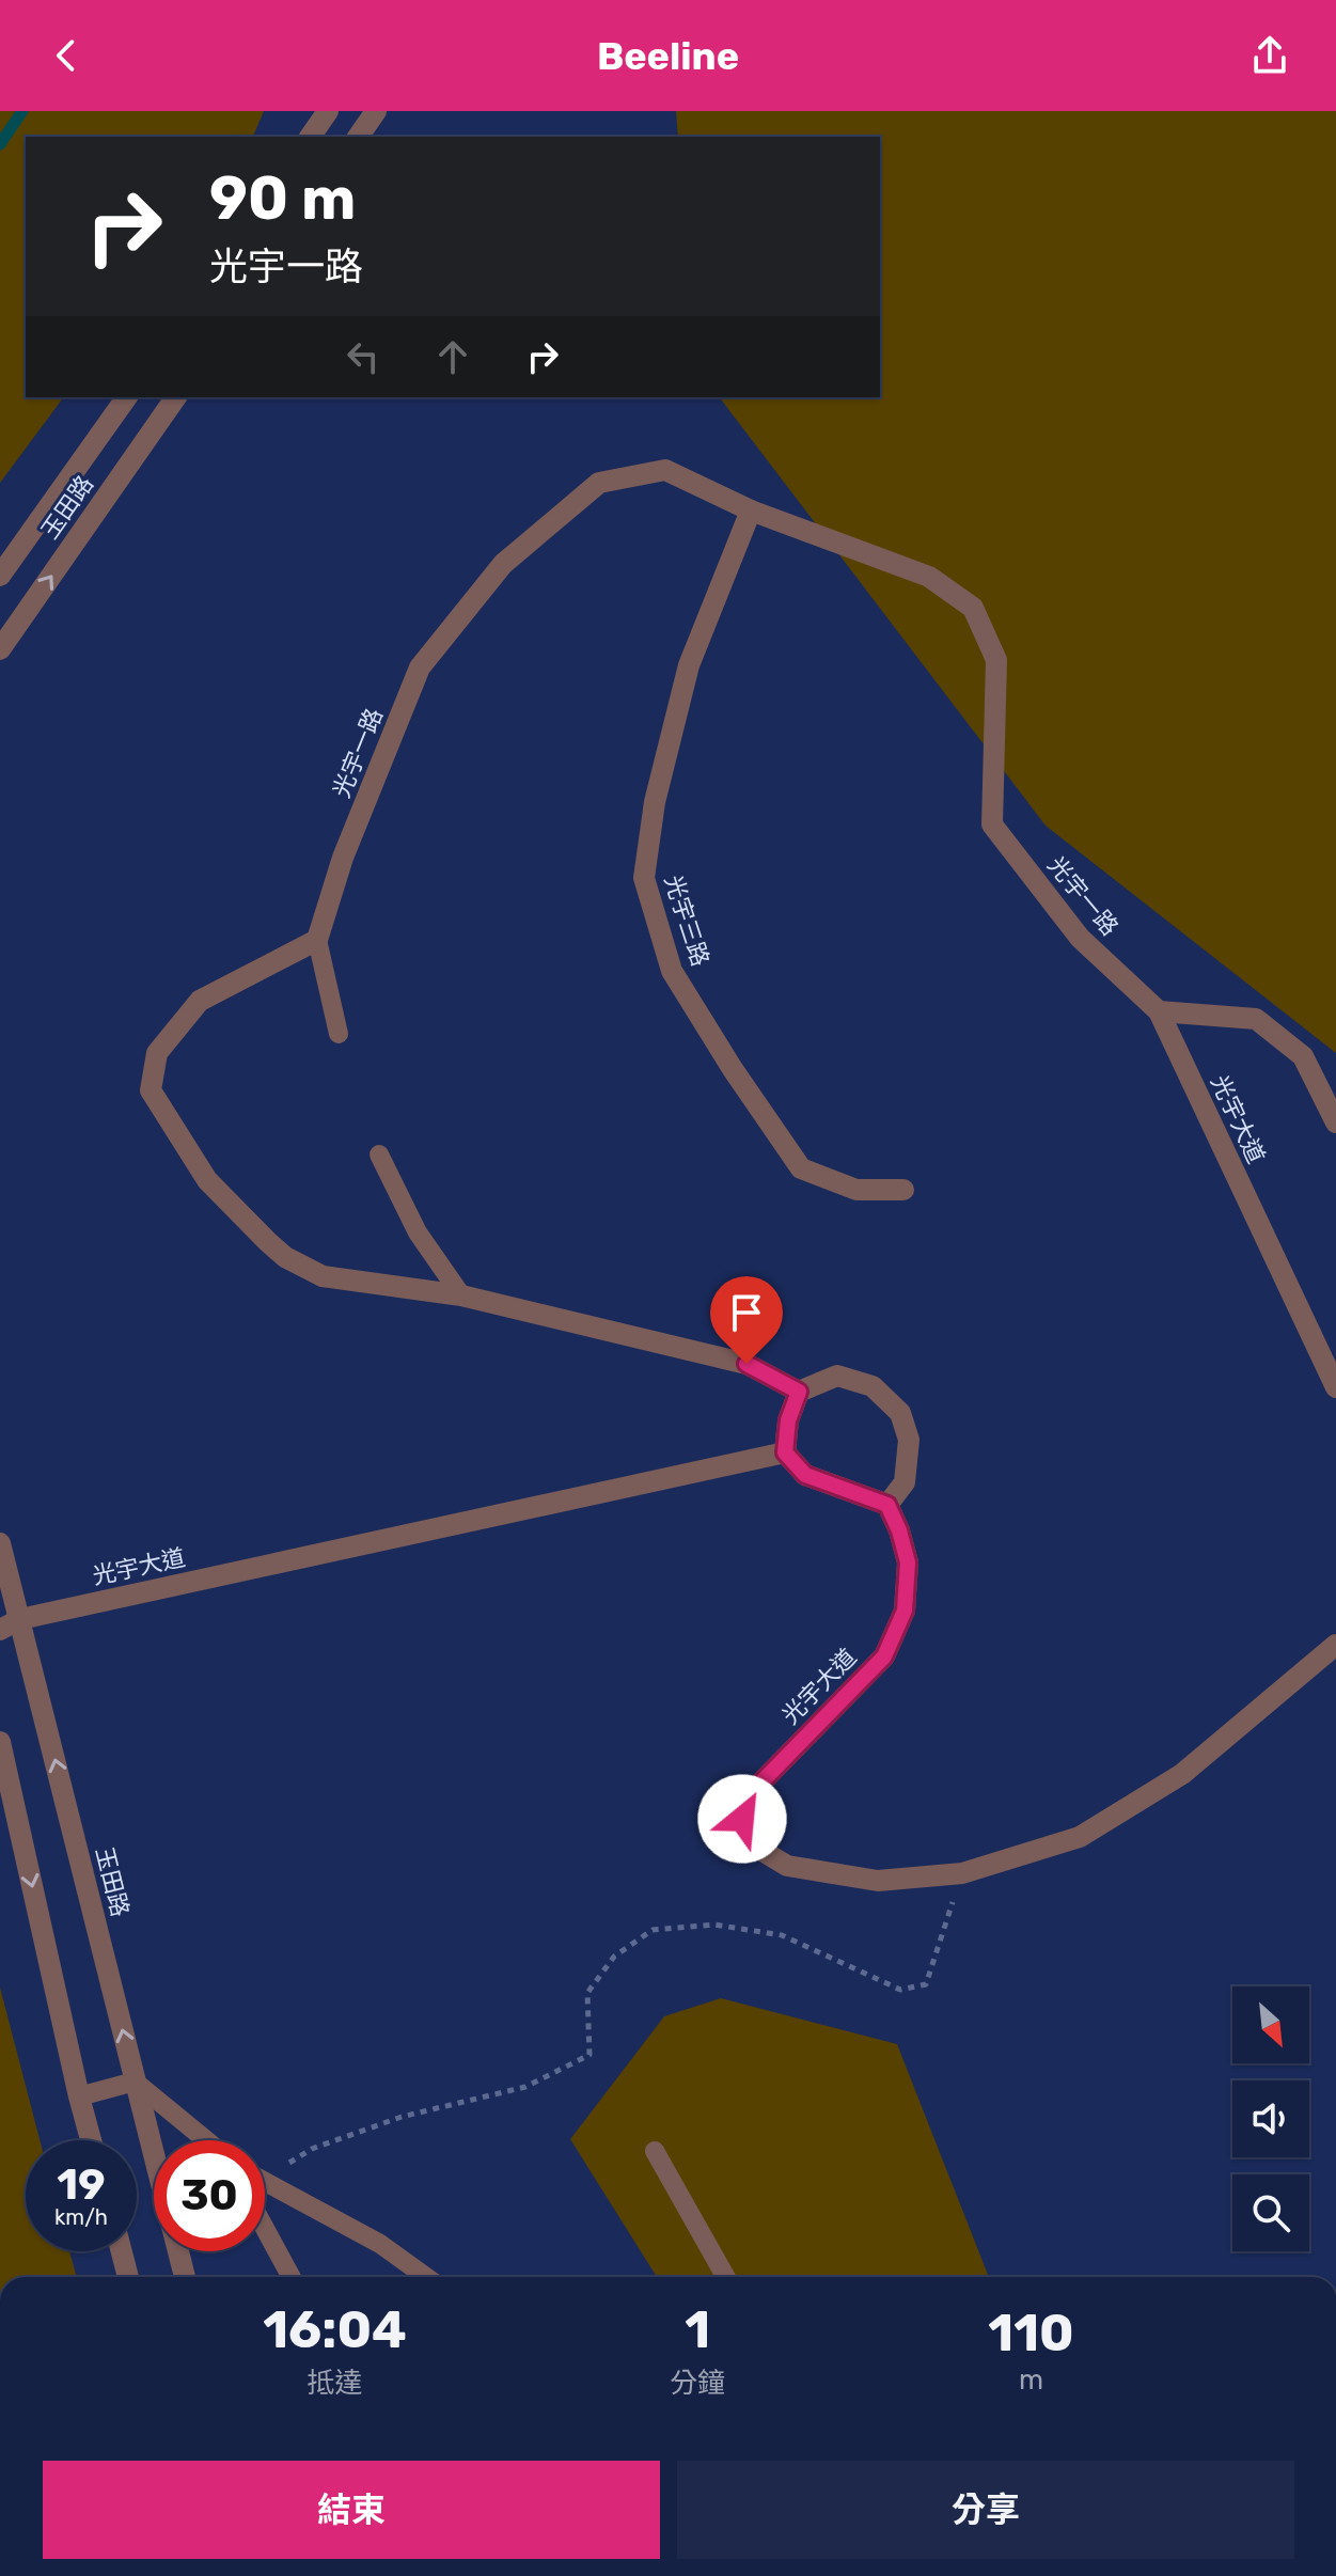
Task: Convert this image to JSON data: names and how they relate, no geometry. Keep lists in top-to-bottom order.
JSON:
{
  "streets": {
    "street": [
      "玉田路",
      "光宇一路",
      "光宇三路",
      "光宇大道"
    ]
  },
  "crossings": [
    ["玉田路", "光宇大道"],
    ["光宇一路", "光宇三路"],
    ["光宇一路", "光宇大道"]
  ],
  "north": "bottom right",
  "page": {
    "header": "Beeline",
    "turn": ["90 m", "光宇一路"],
    "speed": "19 km/h",
    "limit": "30",
    "eta": [
      "16:04",
      "抵達",
      "1",
      "分鐘",
      "110",
      "m"
    ],
    "buttons": ["結束", "分享"]
  }
}
